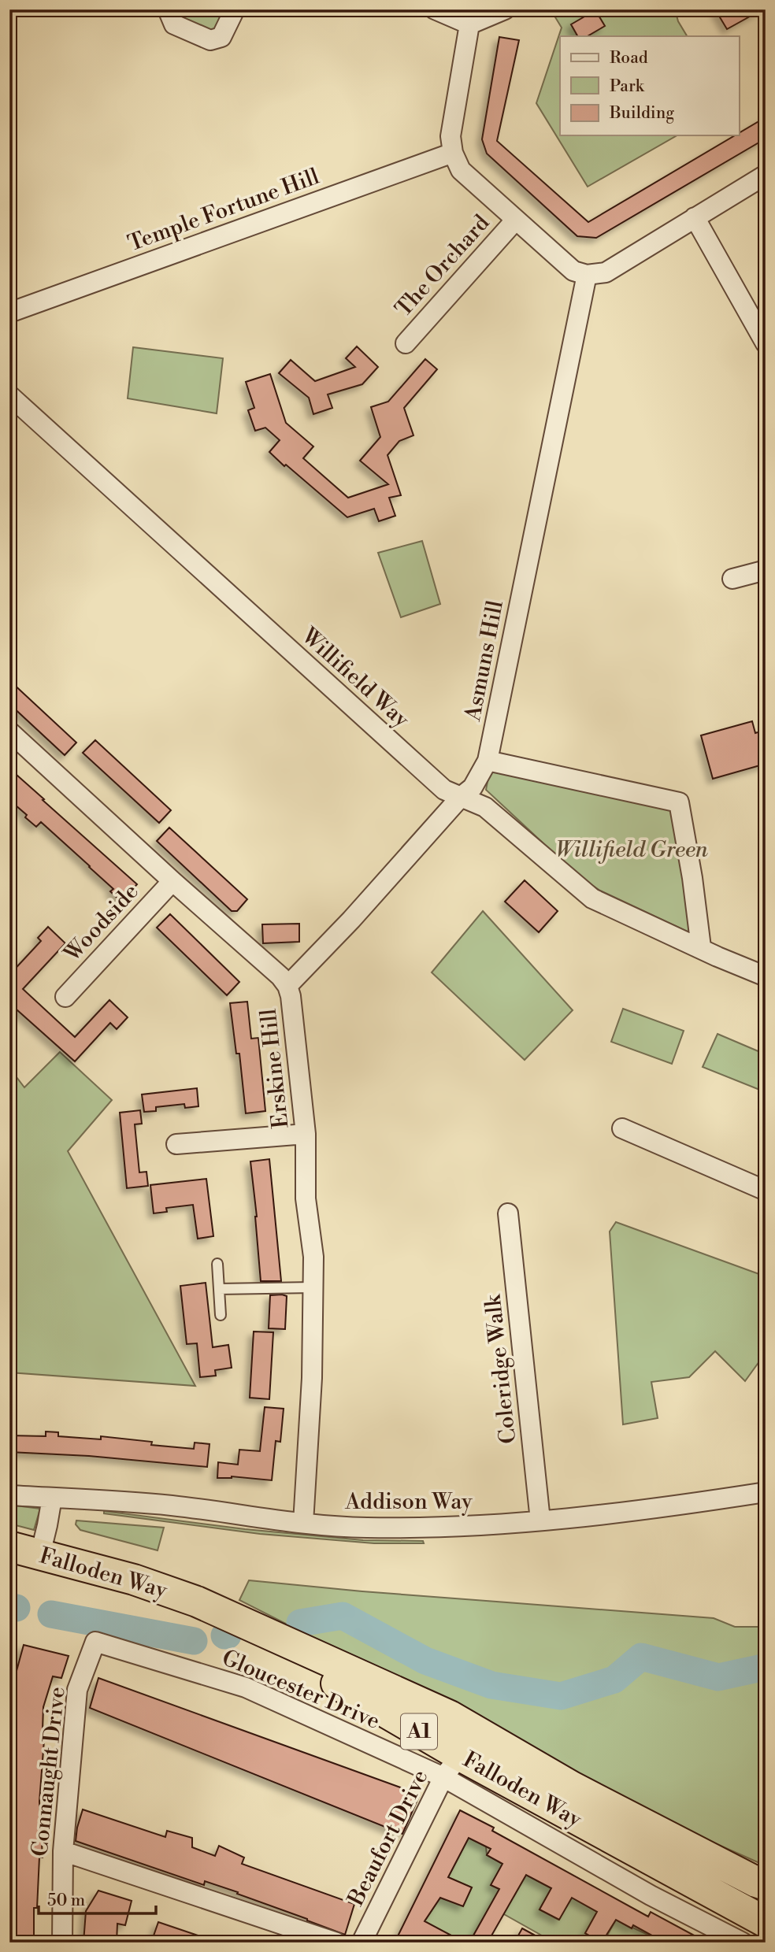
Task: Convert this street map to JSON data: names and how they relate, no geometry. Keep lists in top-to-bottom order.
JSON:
{
  "streets": {
    "highway": ["Falloden Way", "A1"],
    "street": [
      "Temple Fortune Hill",
      "The Orchard",
      "Asmuns Hill",
      "Willifield Way",
      "Woodside",
      "Erskine Hill",
      "Coleridge Walk",
      "Addison Way",
      "Gloucester Drive",
      "Connaught Drive",
      "Beaufort Drive"
    ]
  },
  "crossings": [
    ["Asmuns Hill", "Willifield Way"],
    ["Asmuns Hill", "Erskine Hill"],
    ["Woodside", "Erskine Hill"],
    ["Erskine Hill", "Addison Way"],
    ["Coleridge Walk", "Addison Way"],
    ["Falloden Way", "Gloucester Drive"],
    ["Falloden Way", "Beaufort Drive"],
    ["Gloucester Drive", "Connaught Drive"],
    ["Gloucester Drive", "Beaufort Drive"]
  ],
  "parks": ["Willifield Green"],
  "legend": ["Road", "Park", "Building"],
  "scale_bar": "50 m"
}
